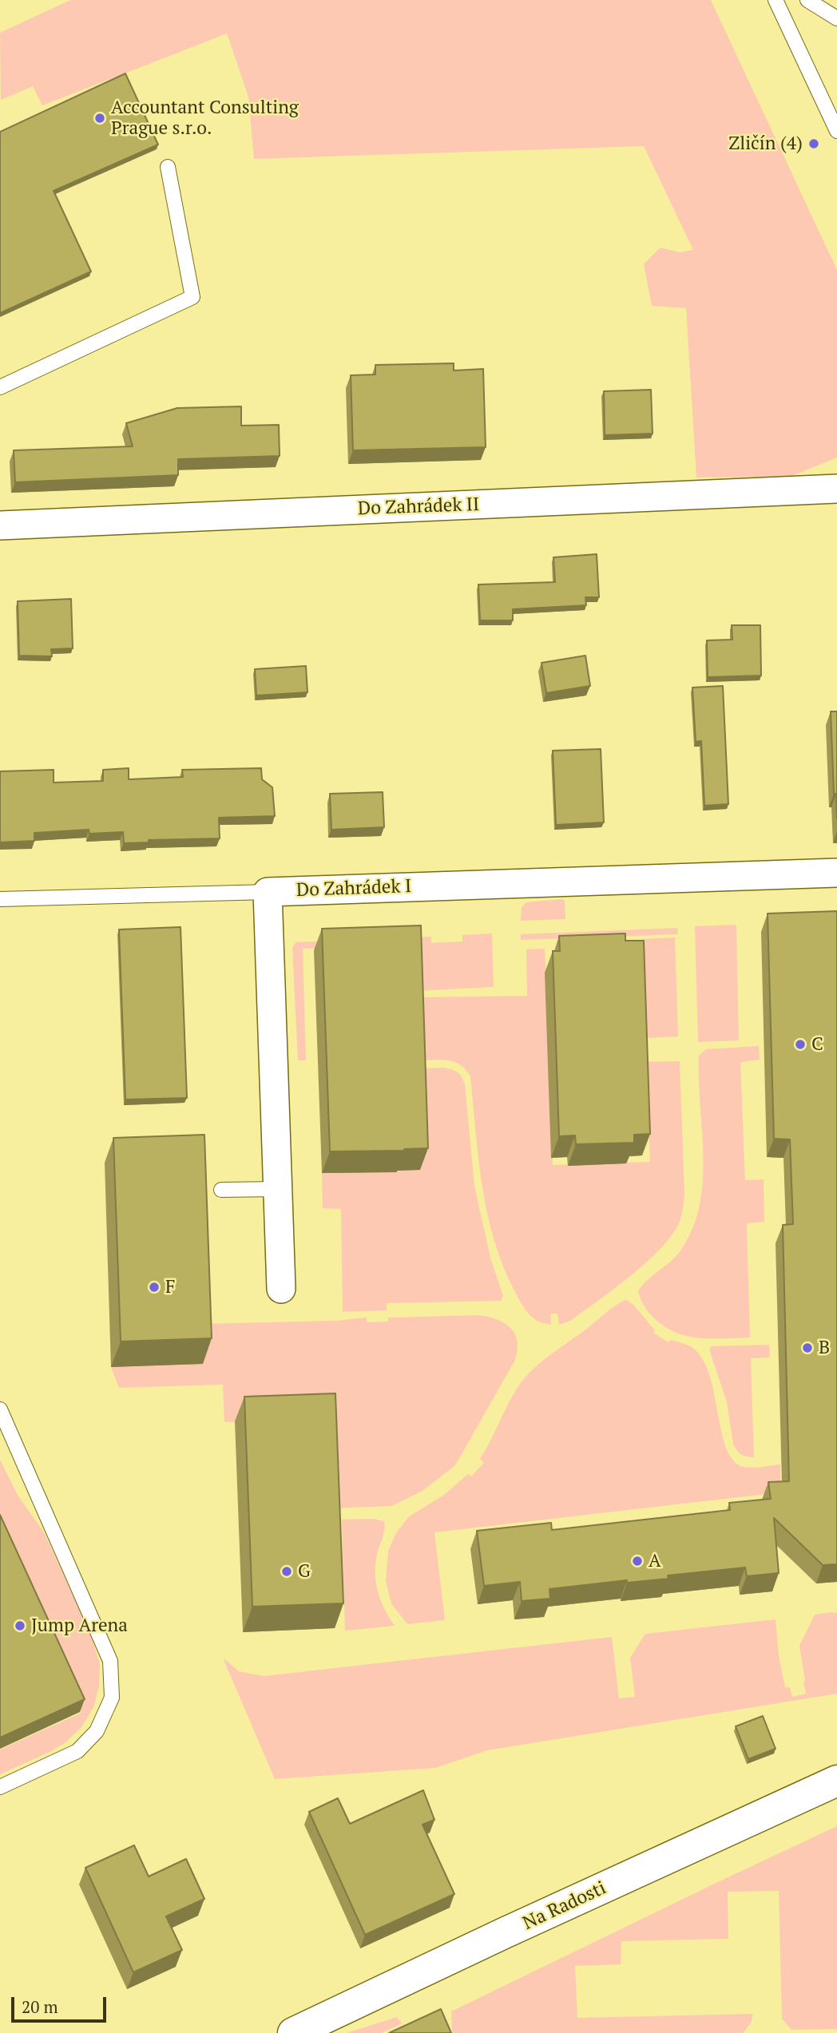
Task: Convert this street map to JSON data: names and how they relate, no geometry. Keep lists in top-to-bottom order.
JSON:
{
  "streets": {
    "main road": ["Na Radosti"],
    "street": ["Do Zahrádek II", "Do Zahrádek I"]
  },
  "places": [
    "Accountant Consulting Prague s.r.o.",
    "Zličín (4)",
    "C",
    "F",
    "B",
    "A",
    "G",
    "Jump Arena"
  ],
  "scale_bar": "20 m"
}
